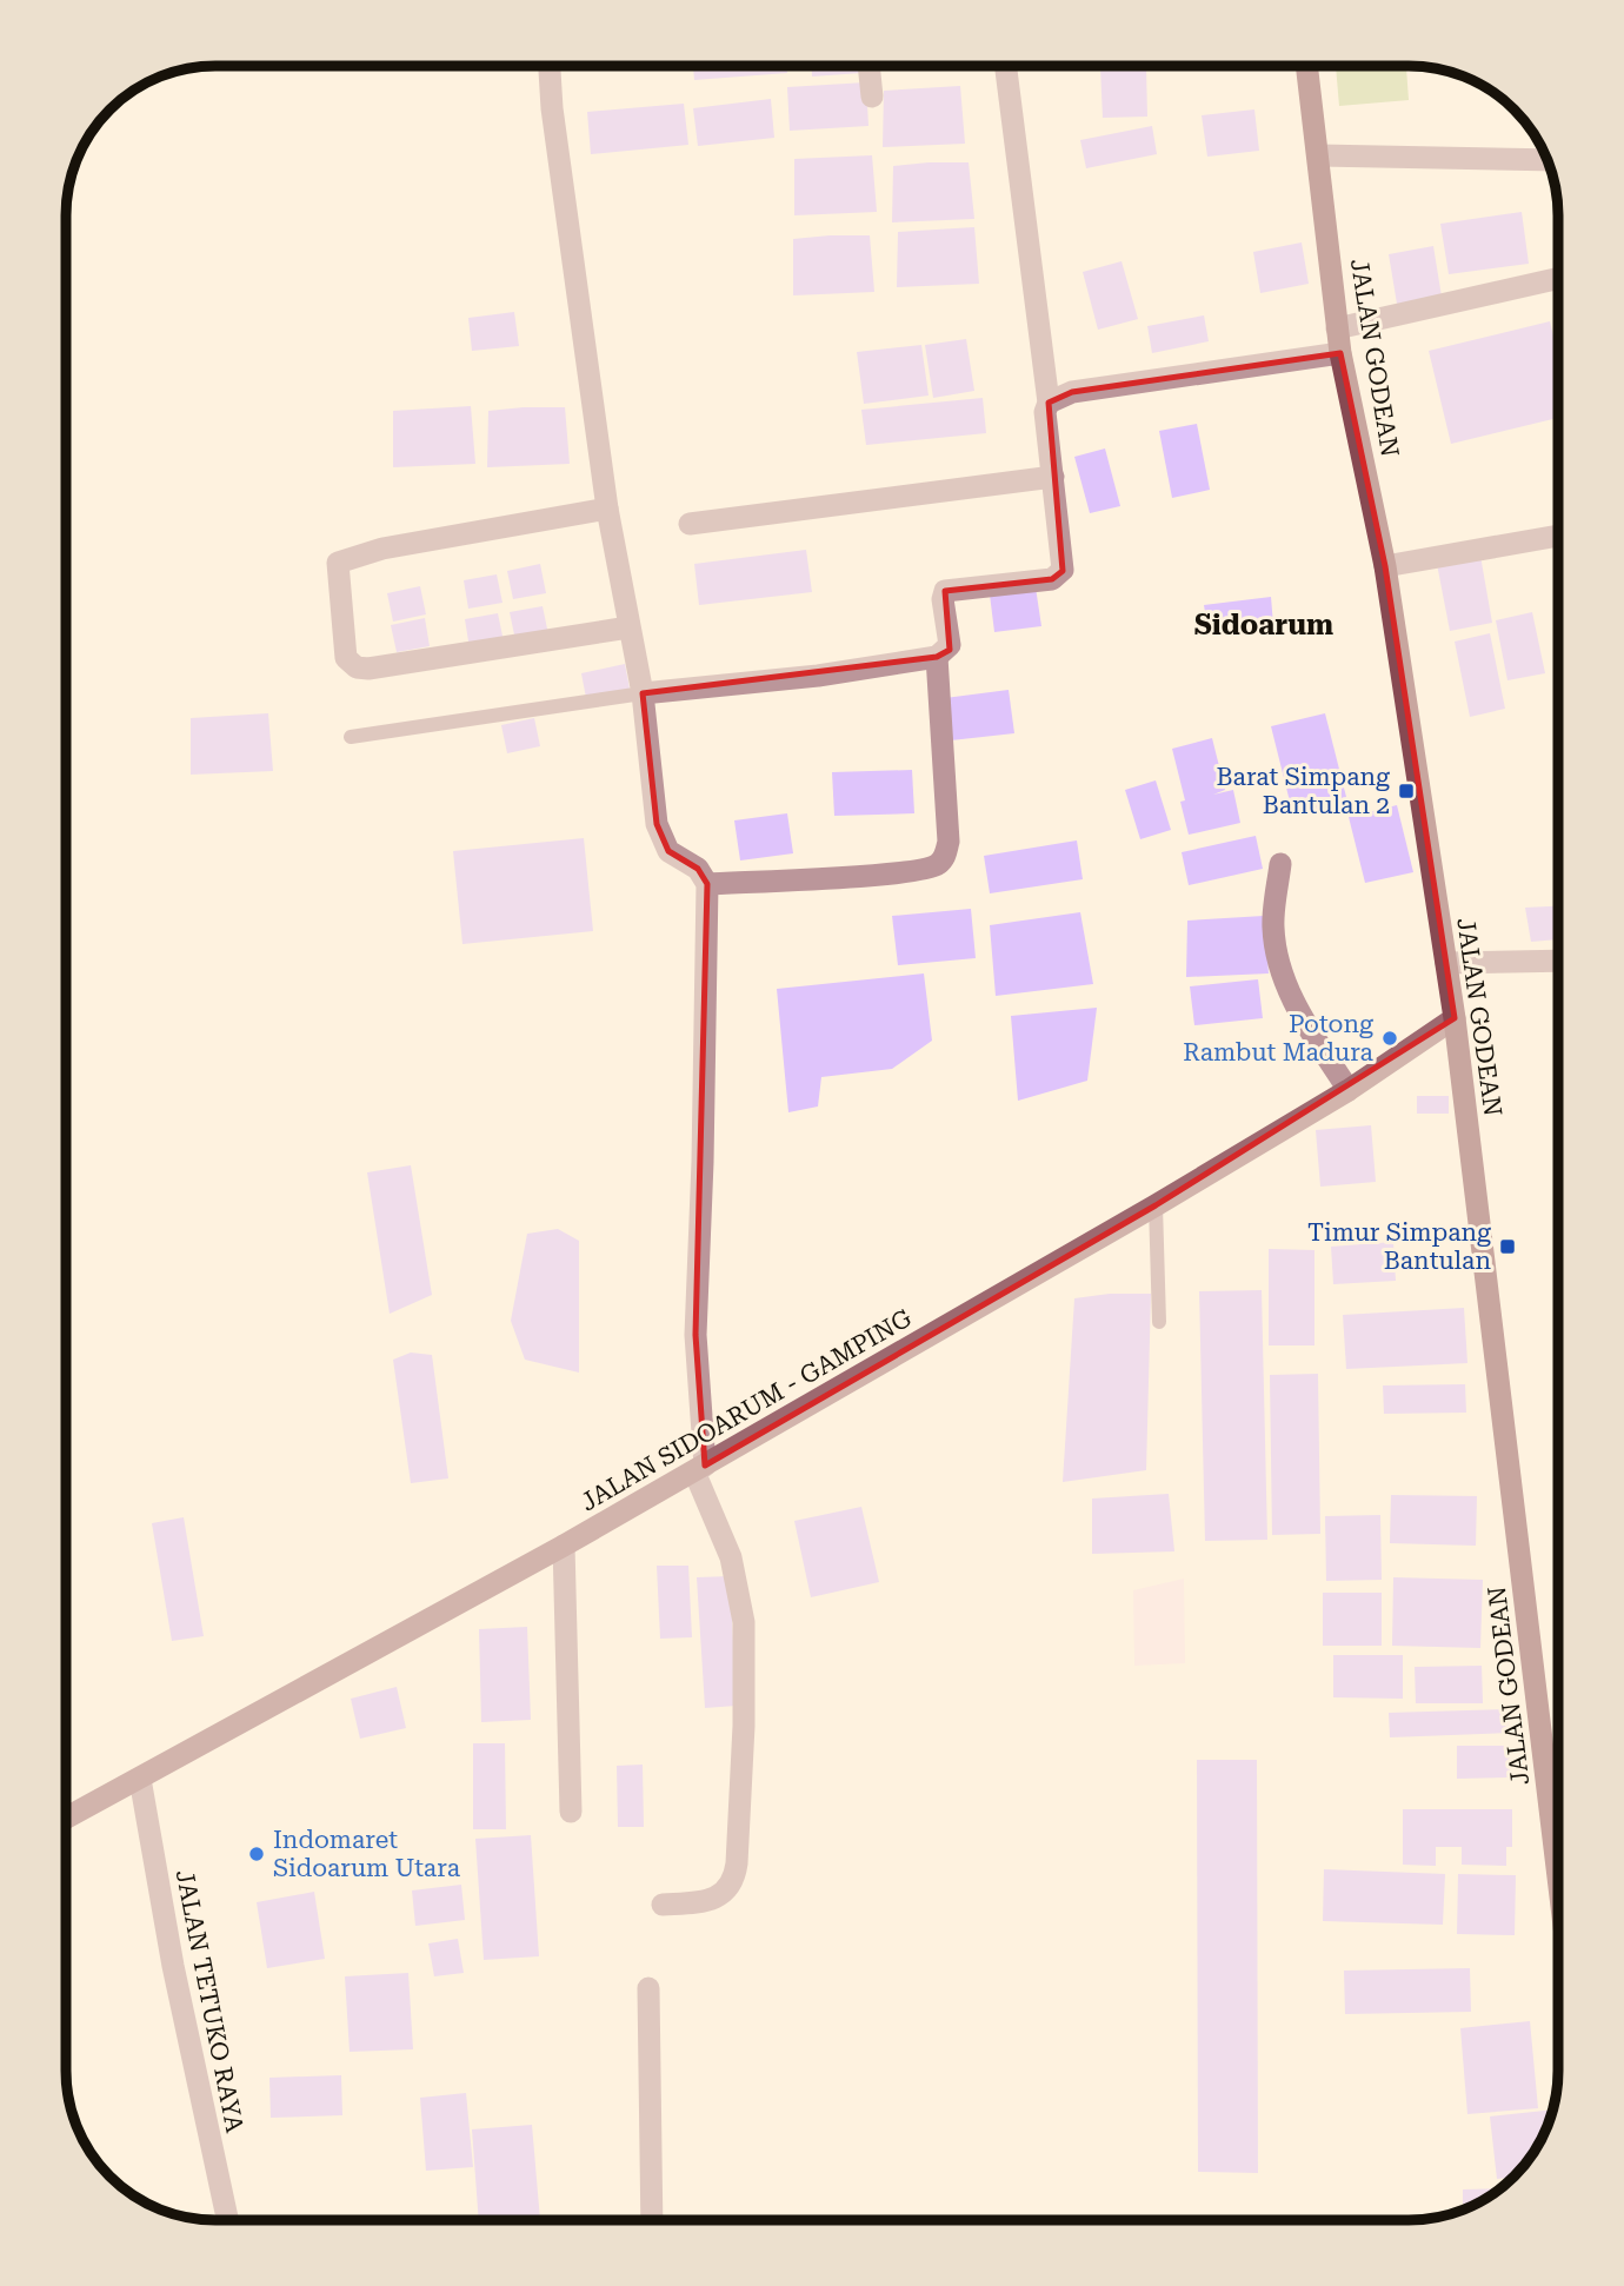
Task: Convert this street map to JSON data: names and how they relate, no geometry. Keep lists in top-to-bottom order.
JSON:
{
  "streets": {
    "main road": ["JALAN GODEAN", "JALAN SIDOARUM - GAMPING"],
    "street": ["JALAN TETUKO RAYA"]
  },
  "crossings": [
    ["JALAN GODEAN", "JALAN SIDOARUM - GAMPING"],
    ["JALAN SIDOARUM - GAMPING", "JALAN TETUKO RAYA"]
  ],
  "districts": ["Sidoarum"],
  "places": {
    "transit": ["Barat Simpang Bantulan 2", "Timur Simpang Bantulan"],
    "other": ["Potong Rambut Madura", "Indomaret Sidoarum Utara"]
  }
}
